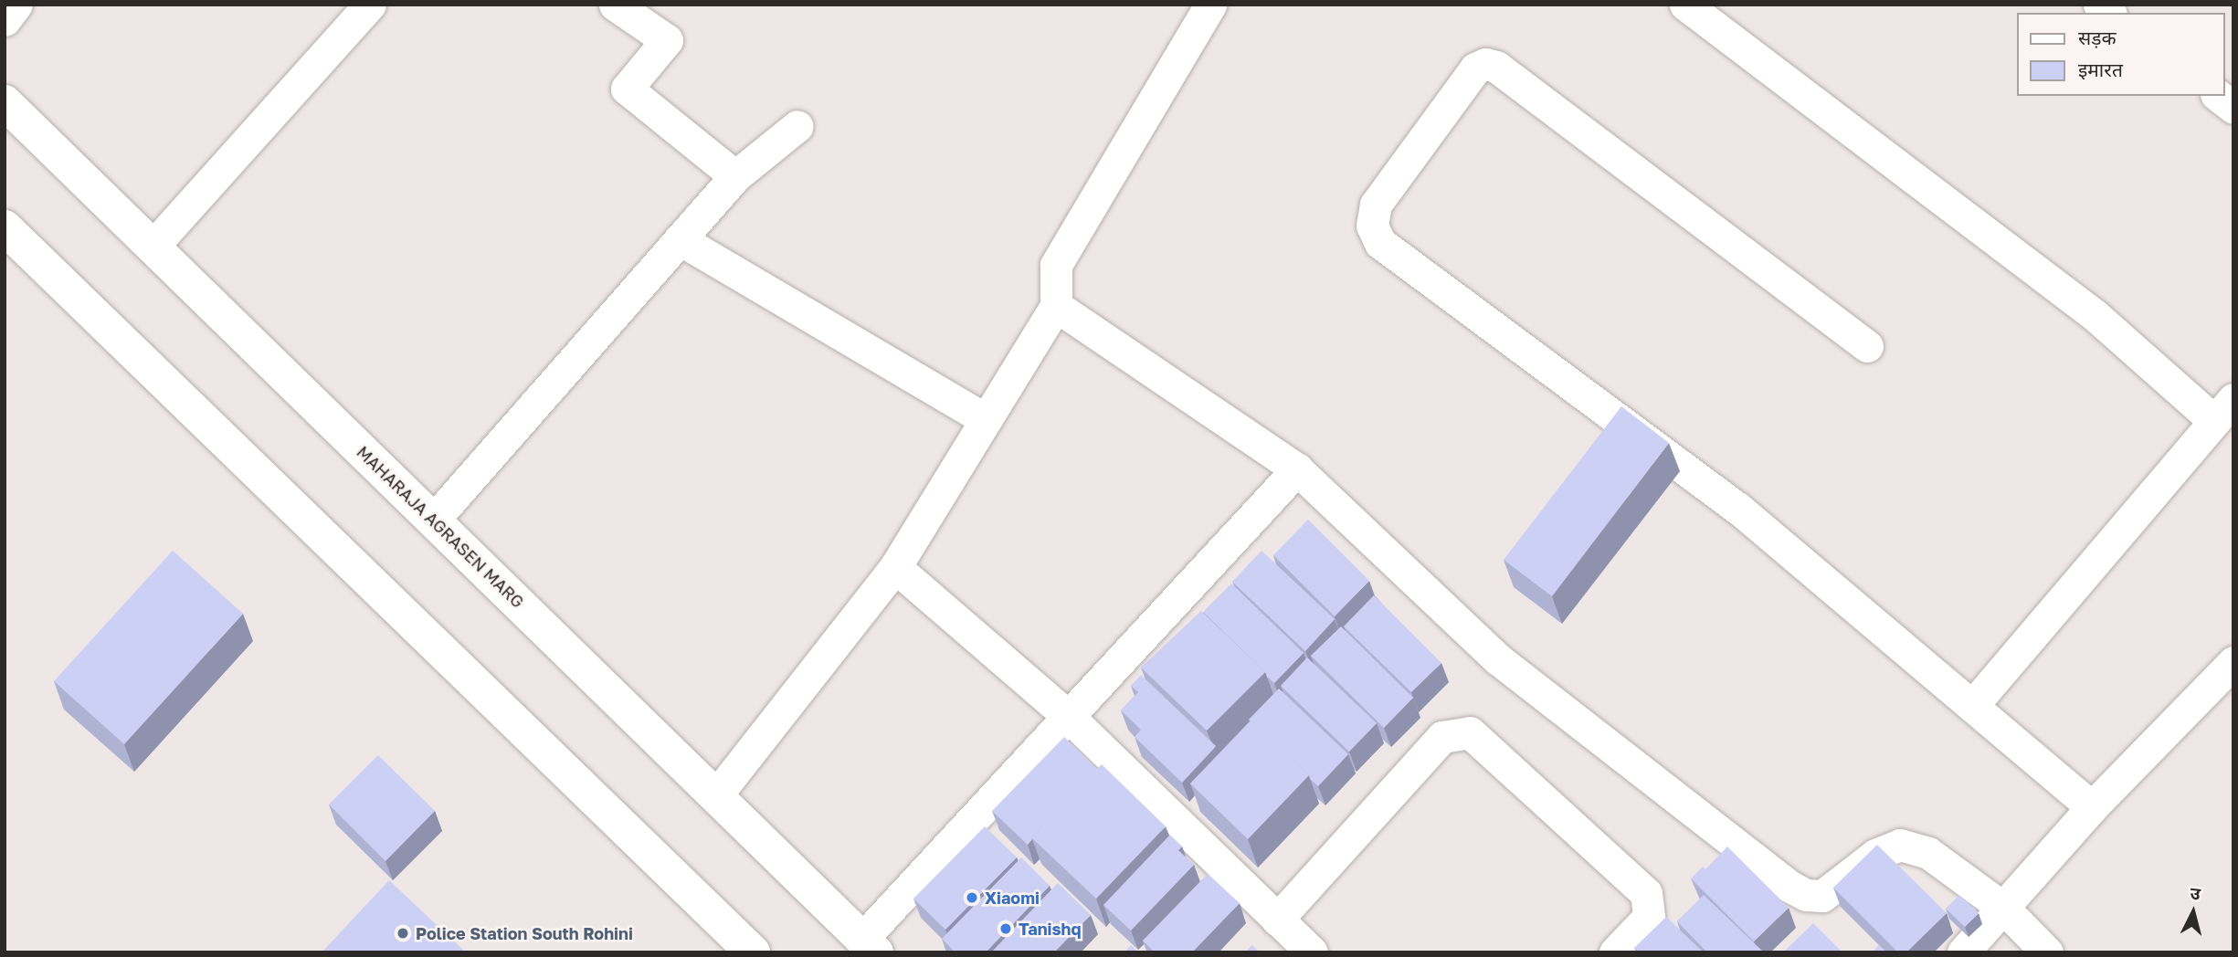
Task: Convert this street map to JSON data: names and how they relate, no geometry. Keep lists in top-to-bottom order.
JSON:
{
  "streets": {
    "street": ["MAHARAJA AGRASEN MARG"]
  },
  "places": ["Xiaomi", "Tanishq", "Police Station South Rohini"],
  "legend": ["सड़क", "इमारत"],
  "north": "top"
}
